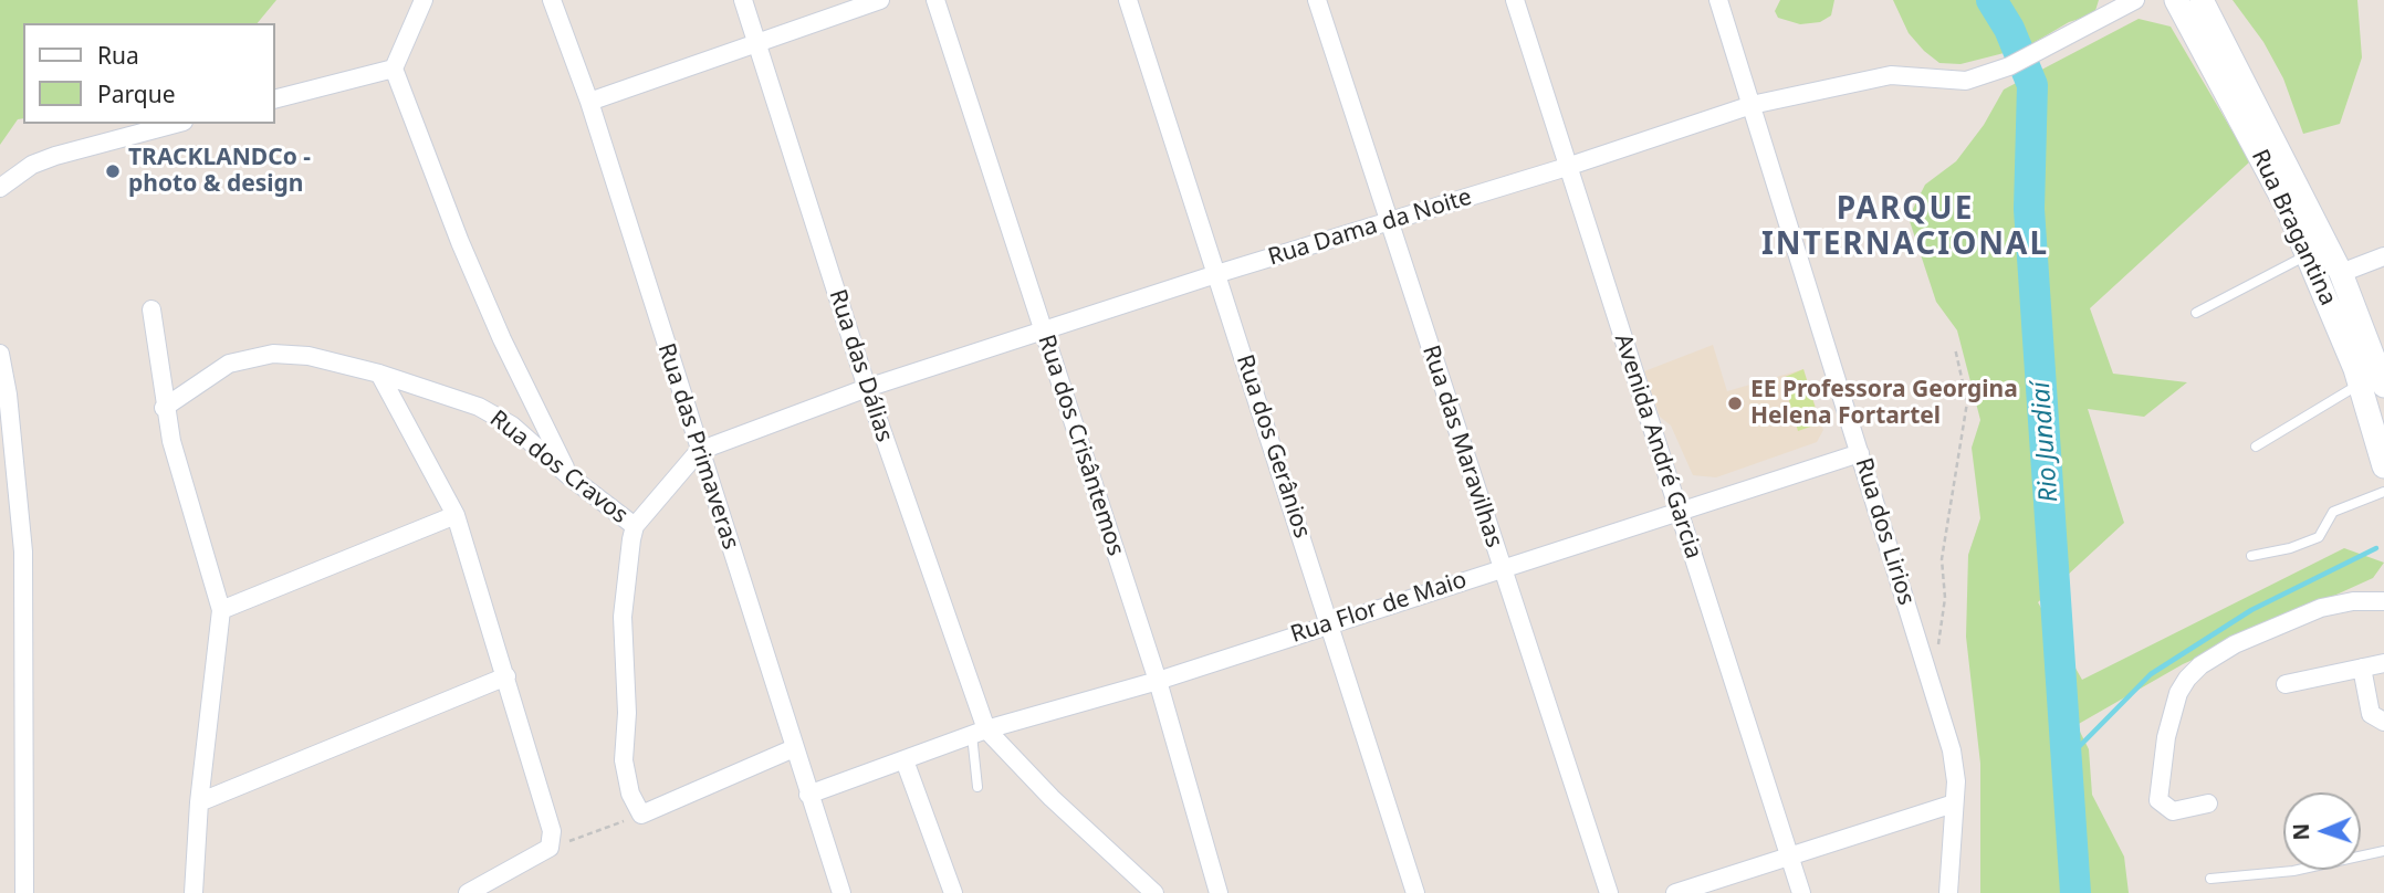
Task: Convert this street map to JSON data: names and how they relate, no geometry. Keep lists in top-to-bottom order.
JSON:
{
  "streets": {
    "main road": ["Rua Bragantina"],
    "street": [
      "Rua Dama da Noite",
      "Rua das Dálias",
      "Rua dos Crisântemos",
      "Rua das Primaveras",
      "Rua dos Gerânios",
      "Rua das Maravilhas",
      "Avenida André Garcia",
      "Rua dos Cravos",
      "Rua dos Lirios",
      "Rua Flor de Maio"
    ]
  },
  "crossings": [
    ["Rua Dama da Noite", "Rua das Dálias"],
    ["Rua Dama da Noite", "Rua dos Crisântemos"],
    ["Rua Dama da Noite", "Rua das Primaveras"],
    ["Rua Dama da Noite", "Rua dos Gerânios"],
    ["Rua Dama da Noite", "Rua das Maravilhas"],
    ["Rua Dama da Noite", "Avenida André Garcia"],
    ["Rua Dama da Noite", "Rua dos Cravos"],
    ["Rua Dama da Noite", "Rua dos Lirios"],
    ["Rua das Dálias", "Rua Flor de Maio"],
    ["Rua dos Crisântemos", "Rua Flor de Maio"],
    ["Rua dos Gerânios", "Rua Flor de Maio"],
    ["Rua das Maravilhas", "Rua Flor de Maio"],
    ["Avenida André Garcia", "Rua Flor de Maio"],
    ["Rua dos Lirios", "Rua Flor de Maio"]
  ],
  "districts": ["PARQUE INTERNACIONAL"],
  "water": ["Rio Jundiaí"],
  "places": ["TRACKLANDCo - photo & design", "EE Professora Georgina Helena Fortartel"],
  "legend": ["Rua", "Parque"],
  "north": "left"
}
